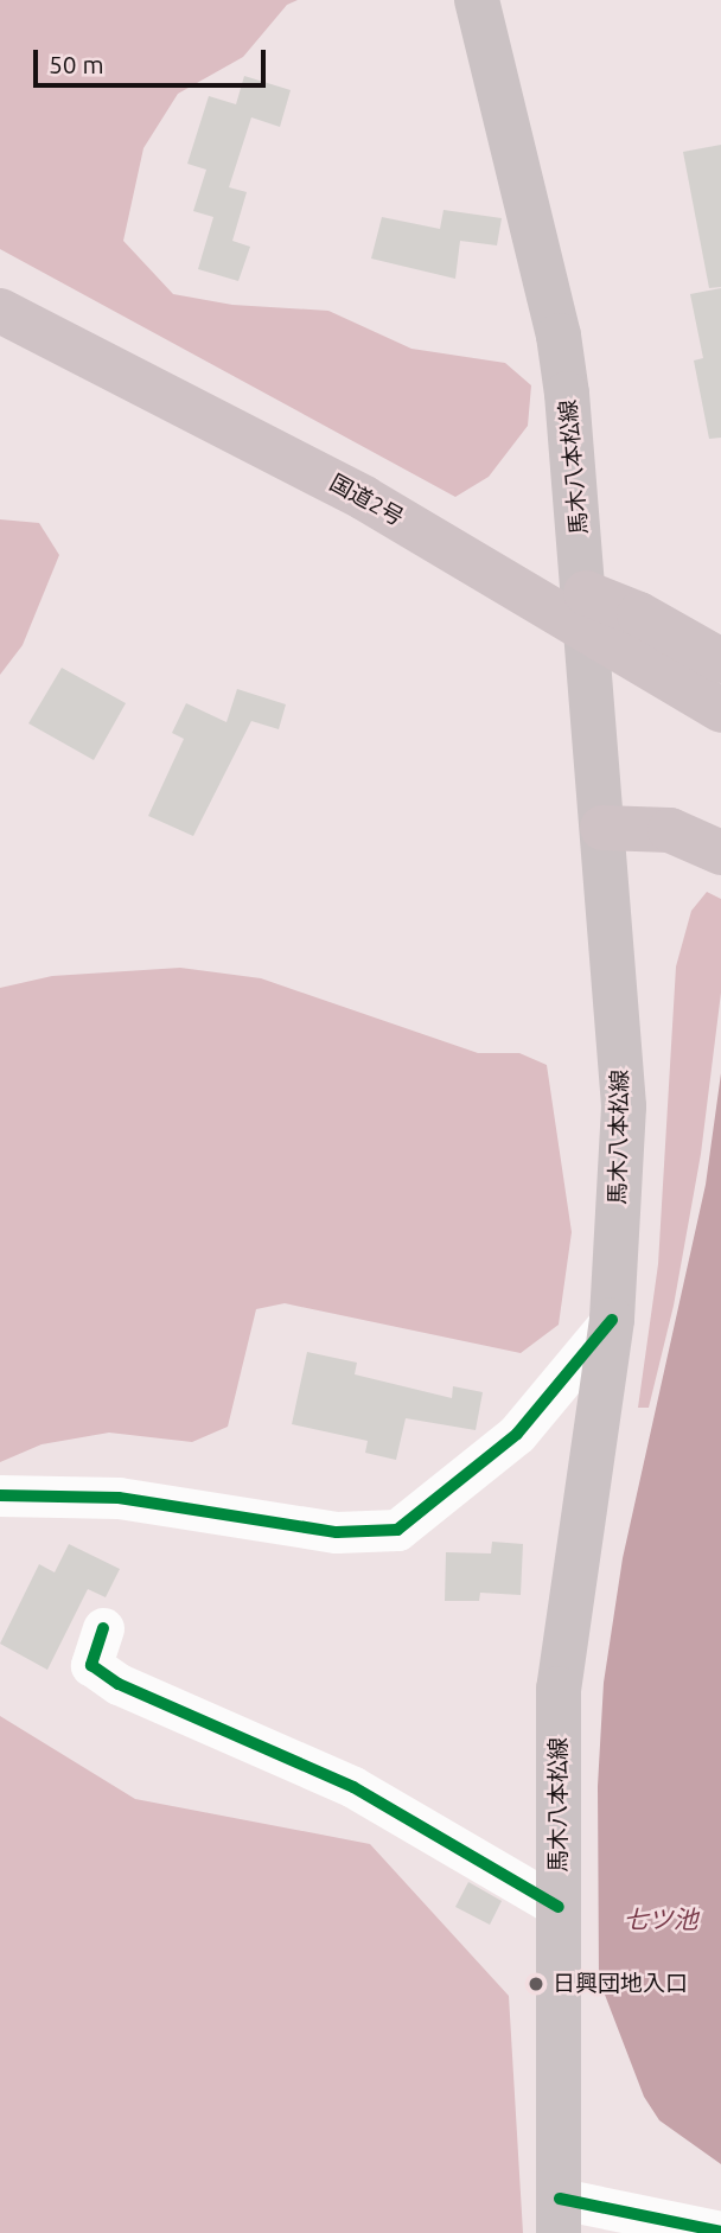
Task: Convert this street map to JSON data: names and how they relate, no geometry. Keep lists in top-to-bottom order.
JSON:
{
  "streets": {
    "highway": ["国道2号"],
    "main road": ["馬木八本松線"]
  },
  "water": ["七ツ池"],
  "places": ["日興団地入口"],
  "scale_bar": "50 m"
}
